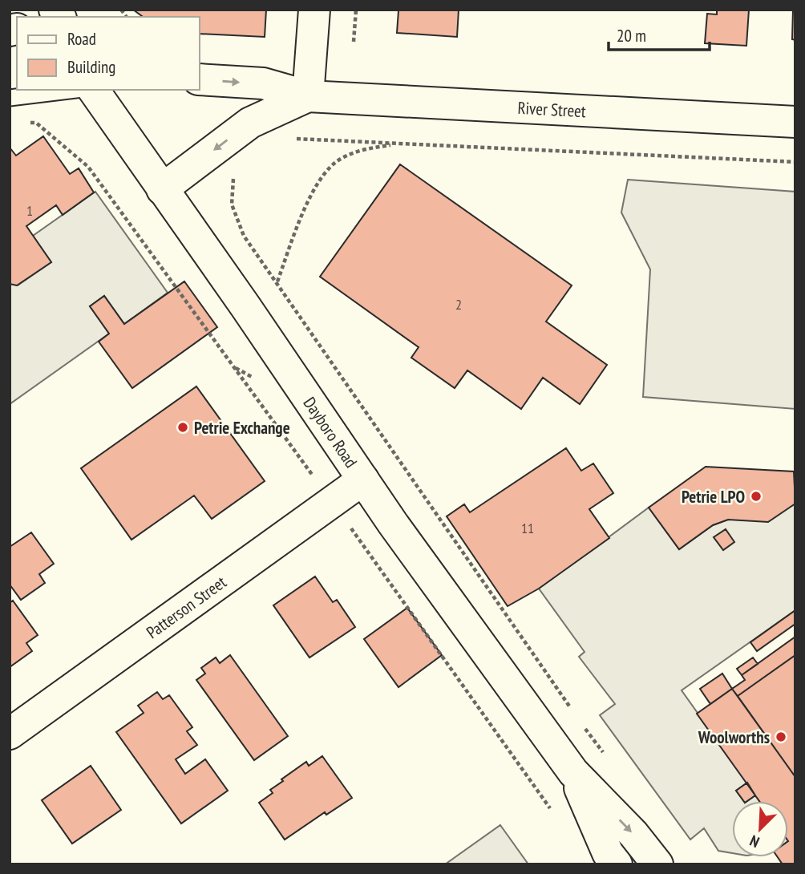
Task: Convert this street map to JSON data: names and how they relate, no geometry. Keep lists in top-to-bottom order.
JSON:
{
  "streets": {
    "street": ["River Street", "Dayboro Road", "Patterson Street"]
  },
  "crossings": [
    ["River Street", "Dayboro Road"],
    ["Dayboro Road", "Patterson Street"]
  ],
  "places": ["Petrie Exchange", "Petrie LPO", "Woolworths"],
  "house_numbers": ["1", "2", "11"],
  "legend": ["Road", "Building"],
  "scale_bar": "20 m",
  "north": "bottom left"
}
